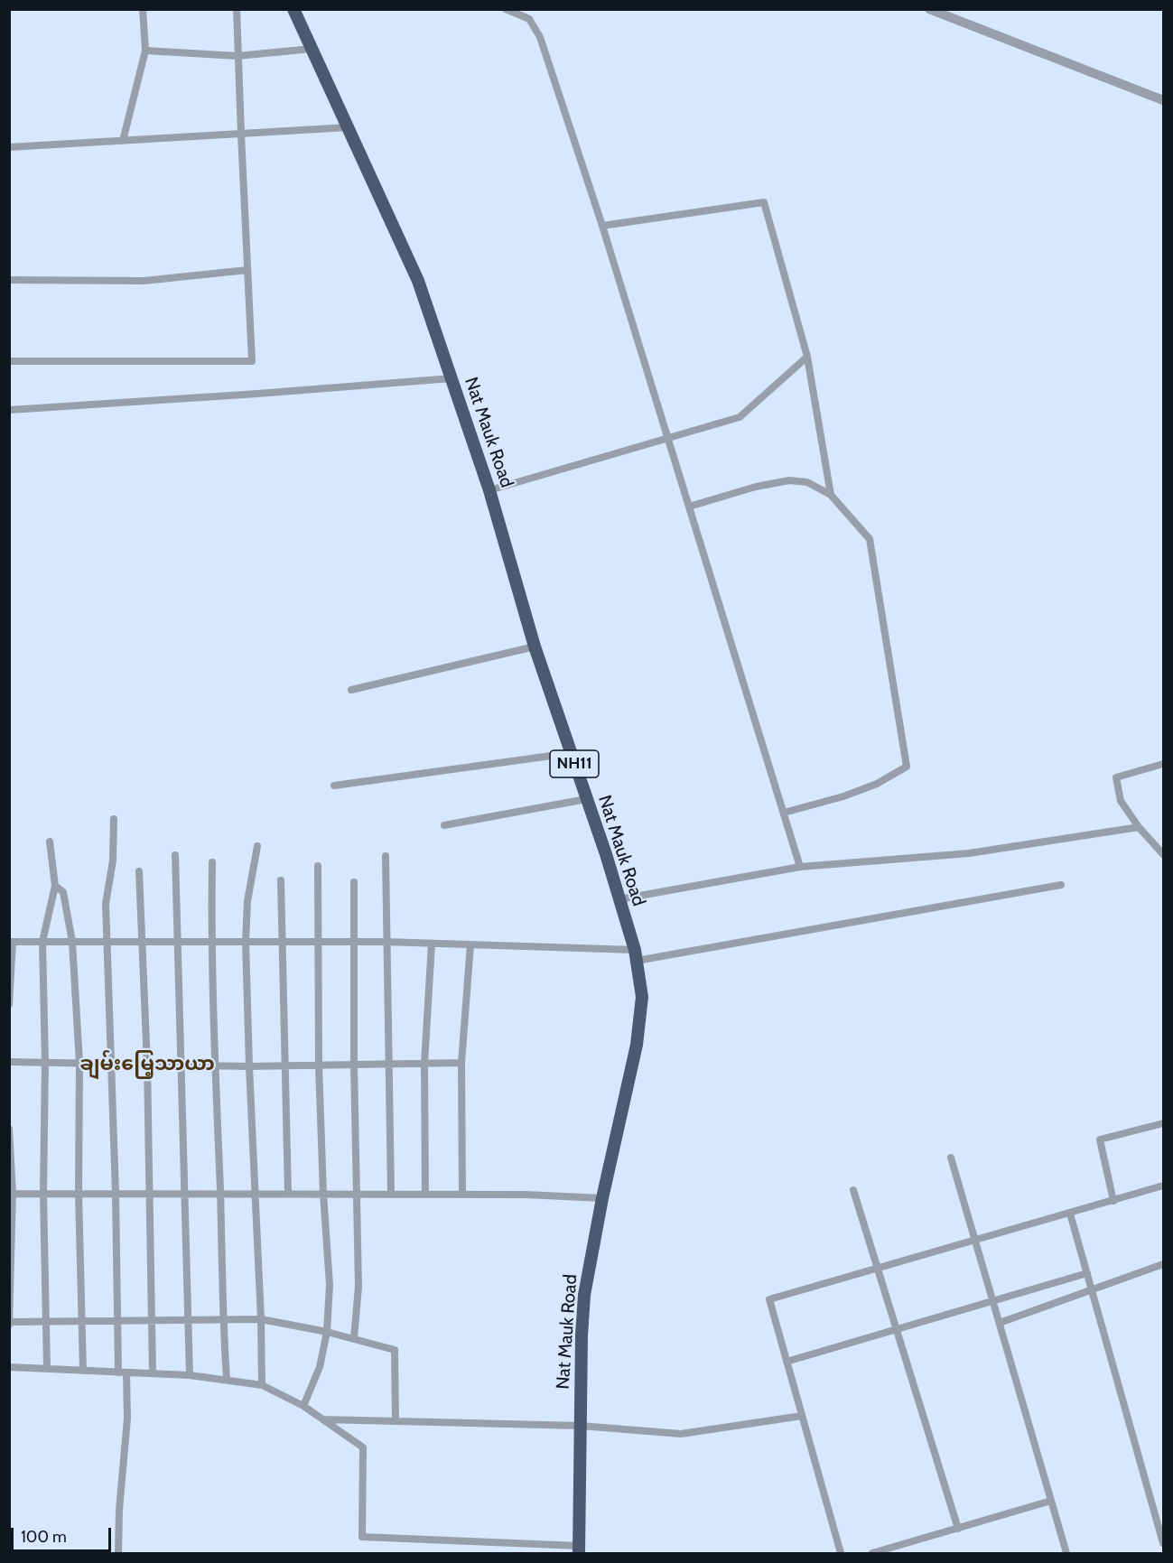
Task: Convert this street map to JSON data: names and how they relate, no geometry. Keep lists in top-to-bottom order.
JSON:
{
  "streets": {
    "highway": ["Nat Mauk Road", "NH11"]
  },
  "districts": ["ချမ်းမြေ့သာယာ"],
  "scale_bar": "100 m"
}
